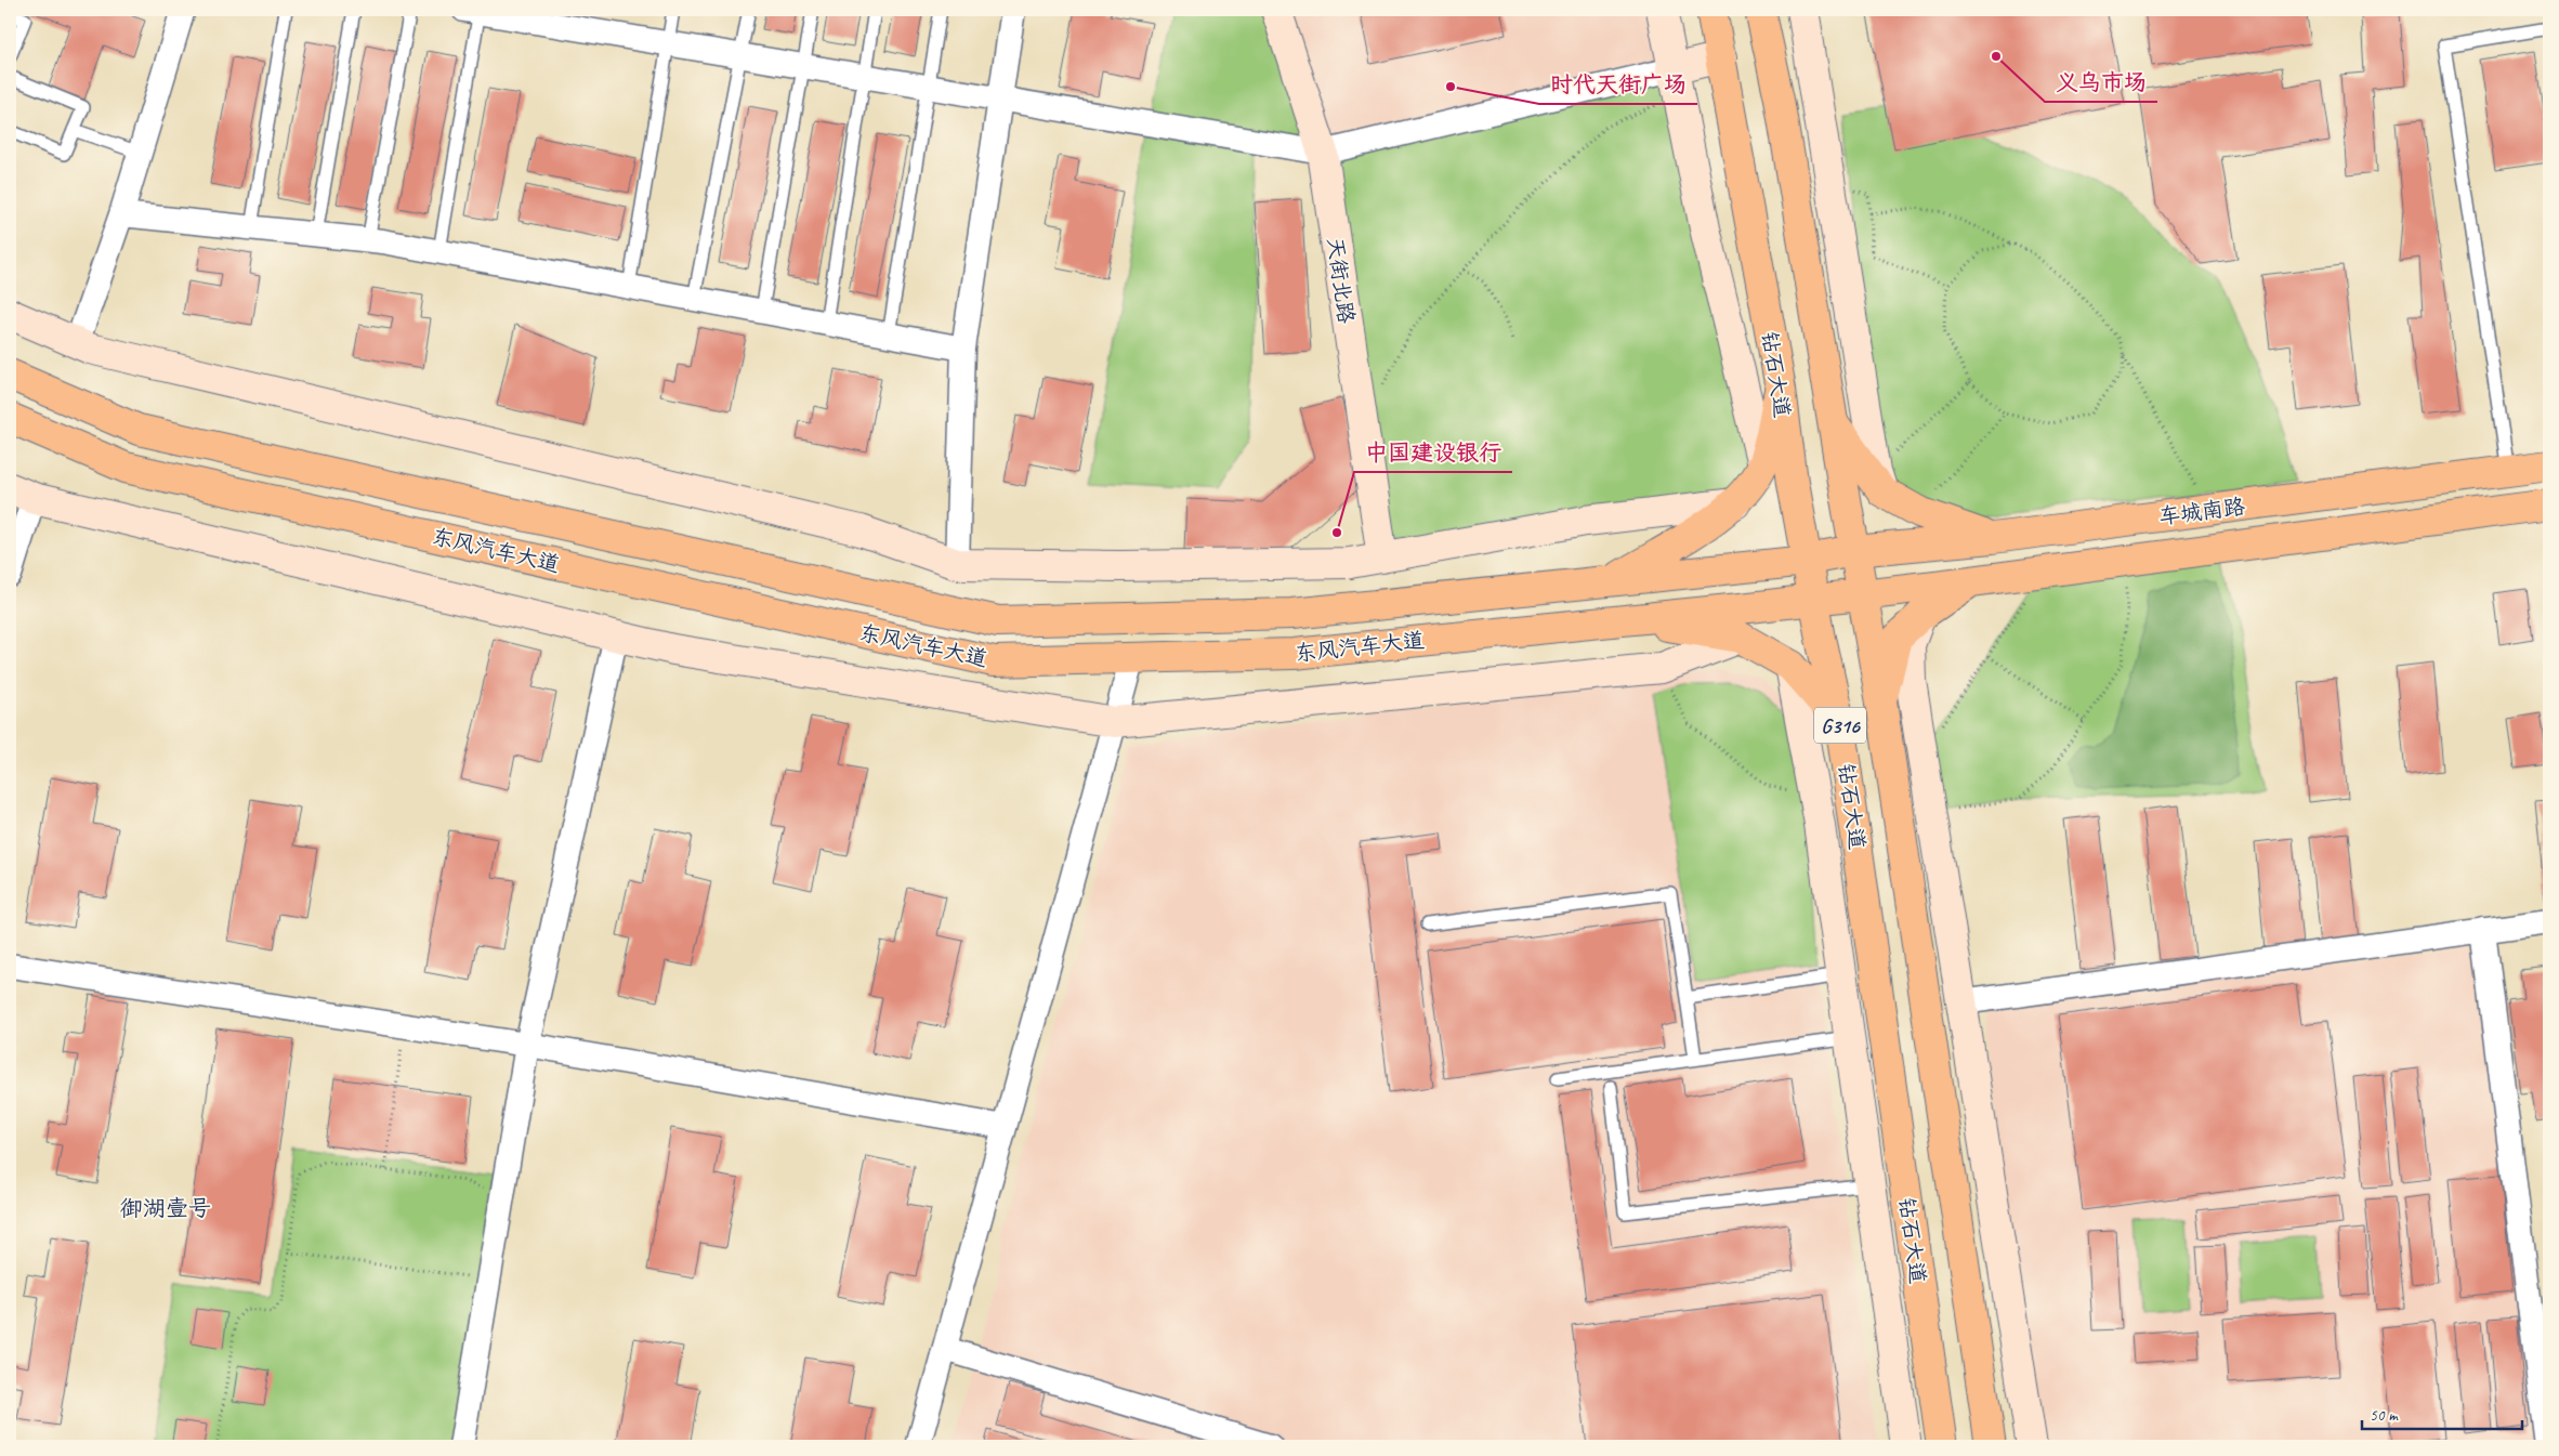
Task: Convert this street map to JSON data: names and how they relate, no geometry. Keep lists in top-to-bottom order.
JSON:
{
  "streets": {
    "main road": [
      "钻石大道",
      "车城南路",
      "东风汽车大道",
      "G316"
    ],
    "street": ["天街北路"]
  },
  "crossings": [
    ["钻石大道", "车城南路"],
    ["钻石大道", "东风汽车大道"],
    ["车城南路", "东风汽车大道"]
  ],
  "districts": ["御湖壹号"],
  "places": ["义乌市场", "时代天街广场", "中国建设银行"],
  "scale_bar": "50 m"
}
